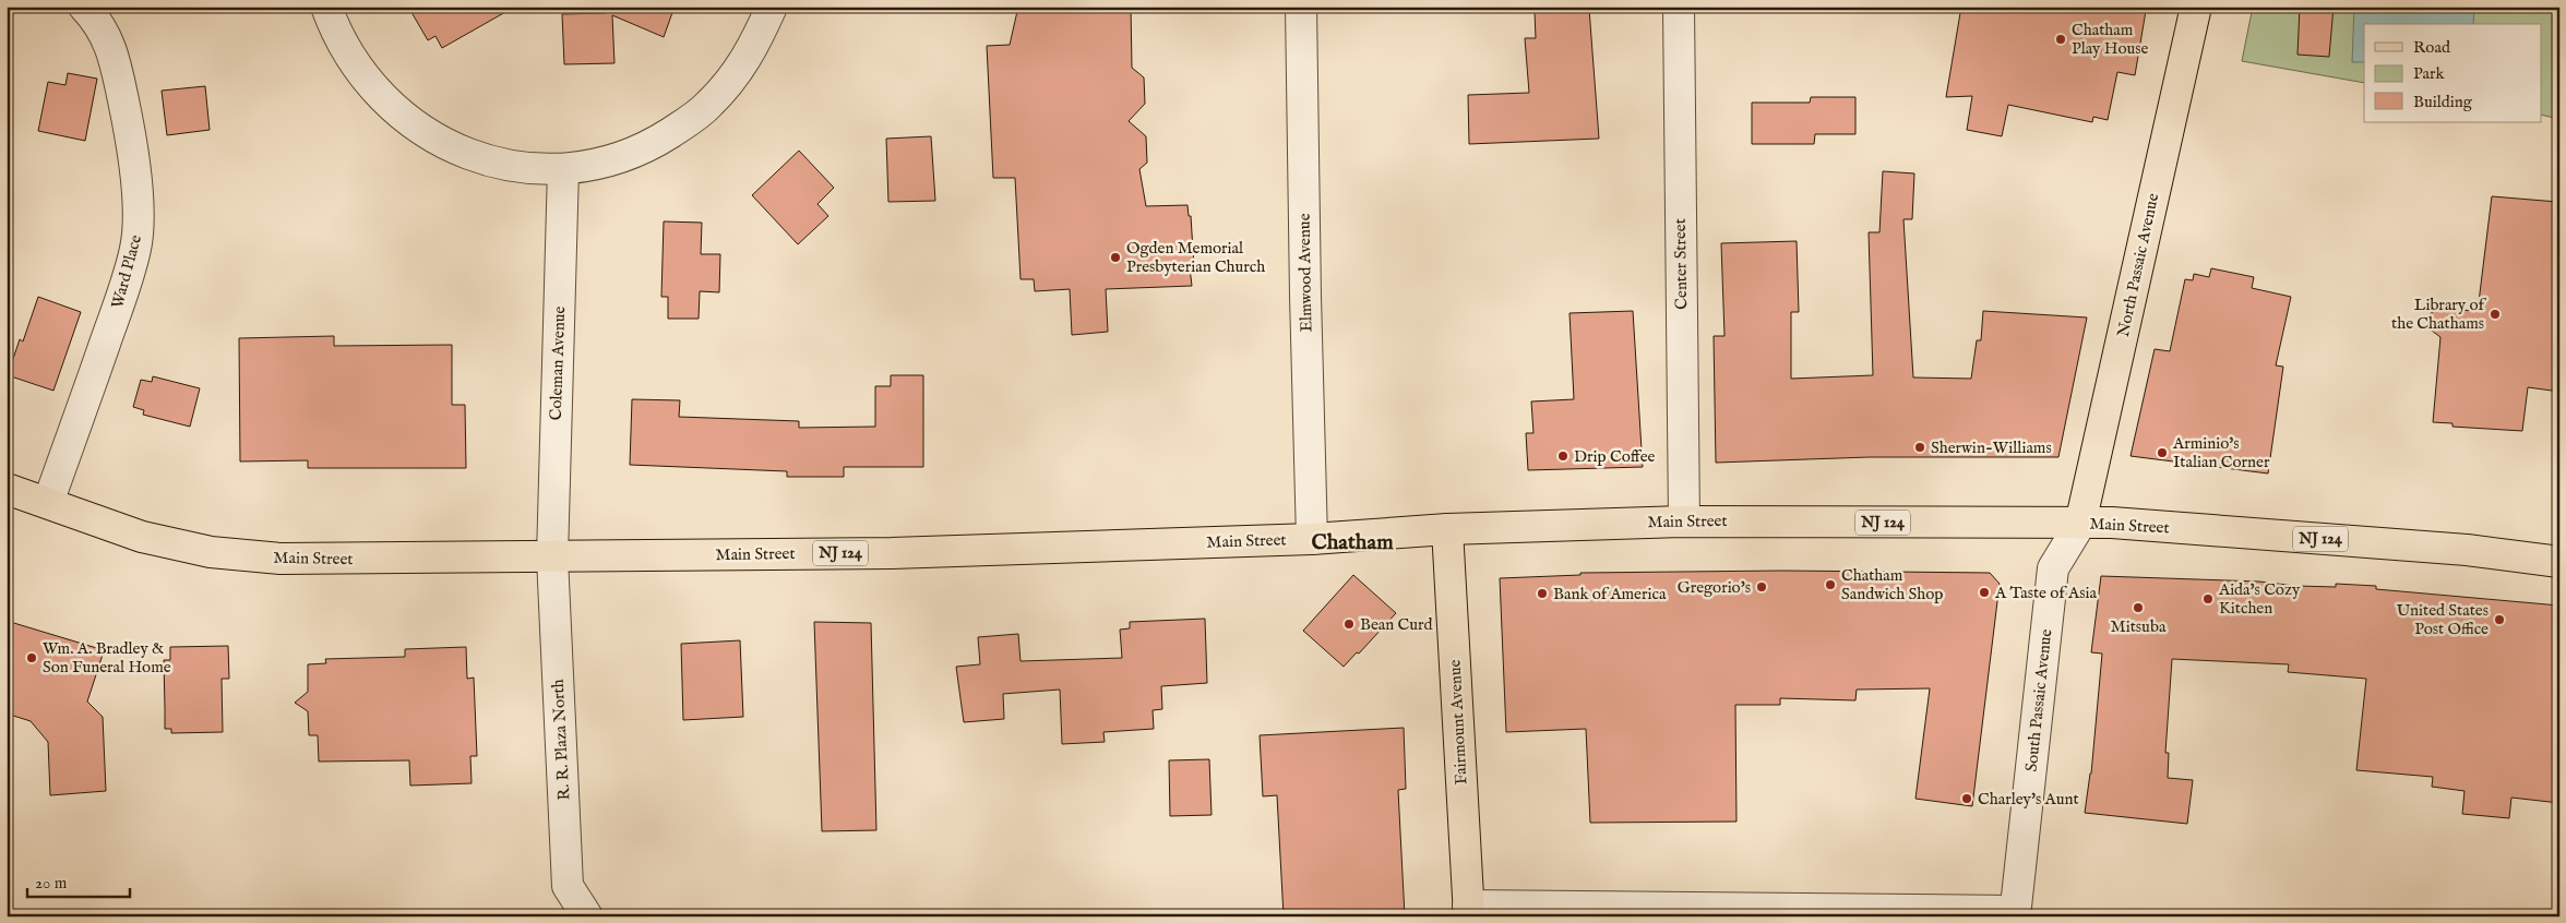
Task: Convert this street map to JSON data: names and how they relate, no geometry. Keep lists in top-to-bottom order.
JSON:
{
  "streets": {
    "main road": [
      "North Passaic Avenue",
      "Main Street",
      "NJ 124",
      "Fairmount Avenue"
    ],
    "street": [
      "Center Street",
      "Ward Place",
      "Elmwood Avenue",
      "Coleman Avenue",
      "South Passaic Avenue",
      "R. R. Plaza North"
    ]
  },
  "crossings": [
    ["Center Street", "Main Street"],
    ["North Passaic Avenue", "Main Street"],
    ["North Passaic Avenue", "South Passaic Avenue"],
    ["Ward Place", "Main Street"],
    ["Elmwood Avenue", "Main Street"],
    ["Coleman Avenue", "Main Street"],
    ["Coleman Avenue", "R. R. Plaza North"],
    ["Main Street", "South Passaic Avenue"],
    ["Main Street", "Fairmount Avenue"],
    ["Main Street", "R. R. Plaza North"]
  ],
  "districts": ["Chatham"],
  "places": [
    "Chatham Play House",
    "Ogden Memorial Presbyterian Church",
    "Library of the Chathams",
    "Sherwin-Williams",
    "Arminio's Italian Corner",
    "Drip Coffee",
    "Chatham Sandwich Shop",
    "Gregorio's",
    "A Taste of Asia",
    "Bank of America",
    "Aida's Cozy Kitchen",
    "Mitsuba",
    "United States Post Office",
    "Bean Curd",
    "Wm. A. Bradley & Son Funeral Home",
    "Charley's Aunt"
  ],
  "legend": ["Road", "Park", "Building"],
  "scale_bar": "20 m"
}
